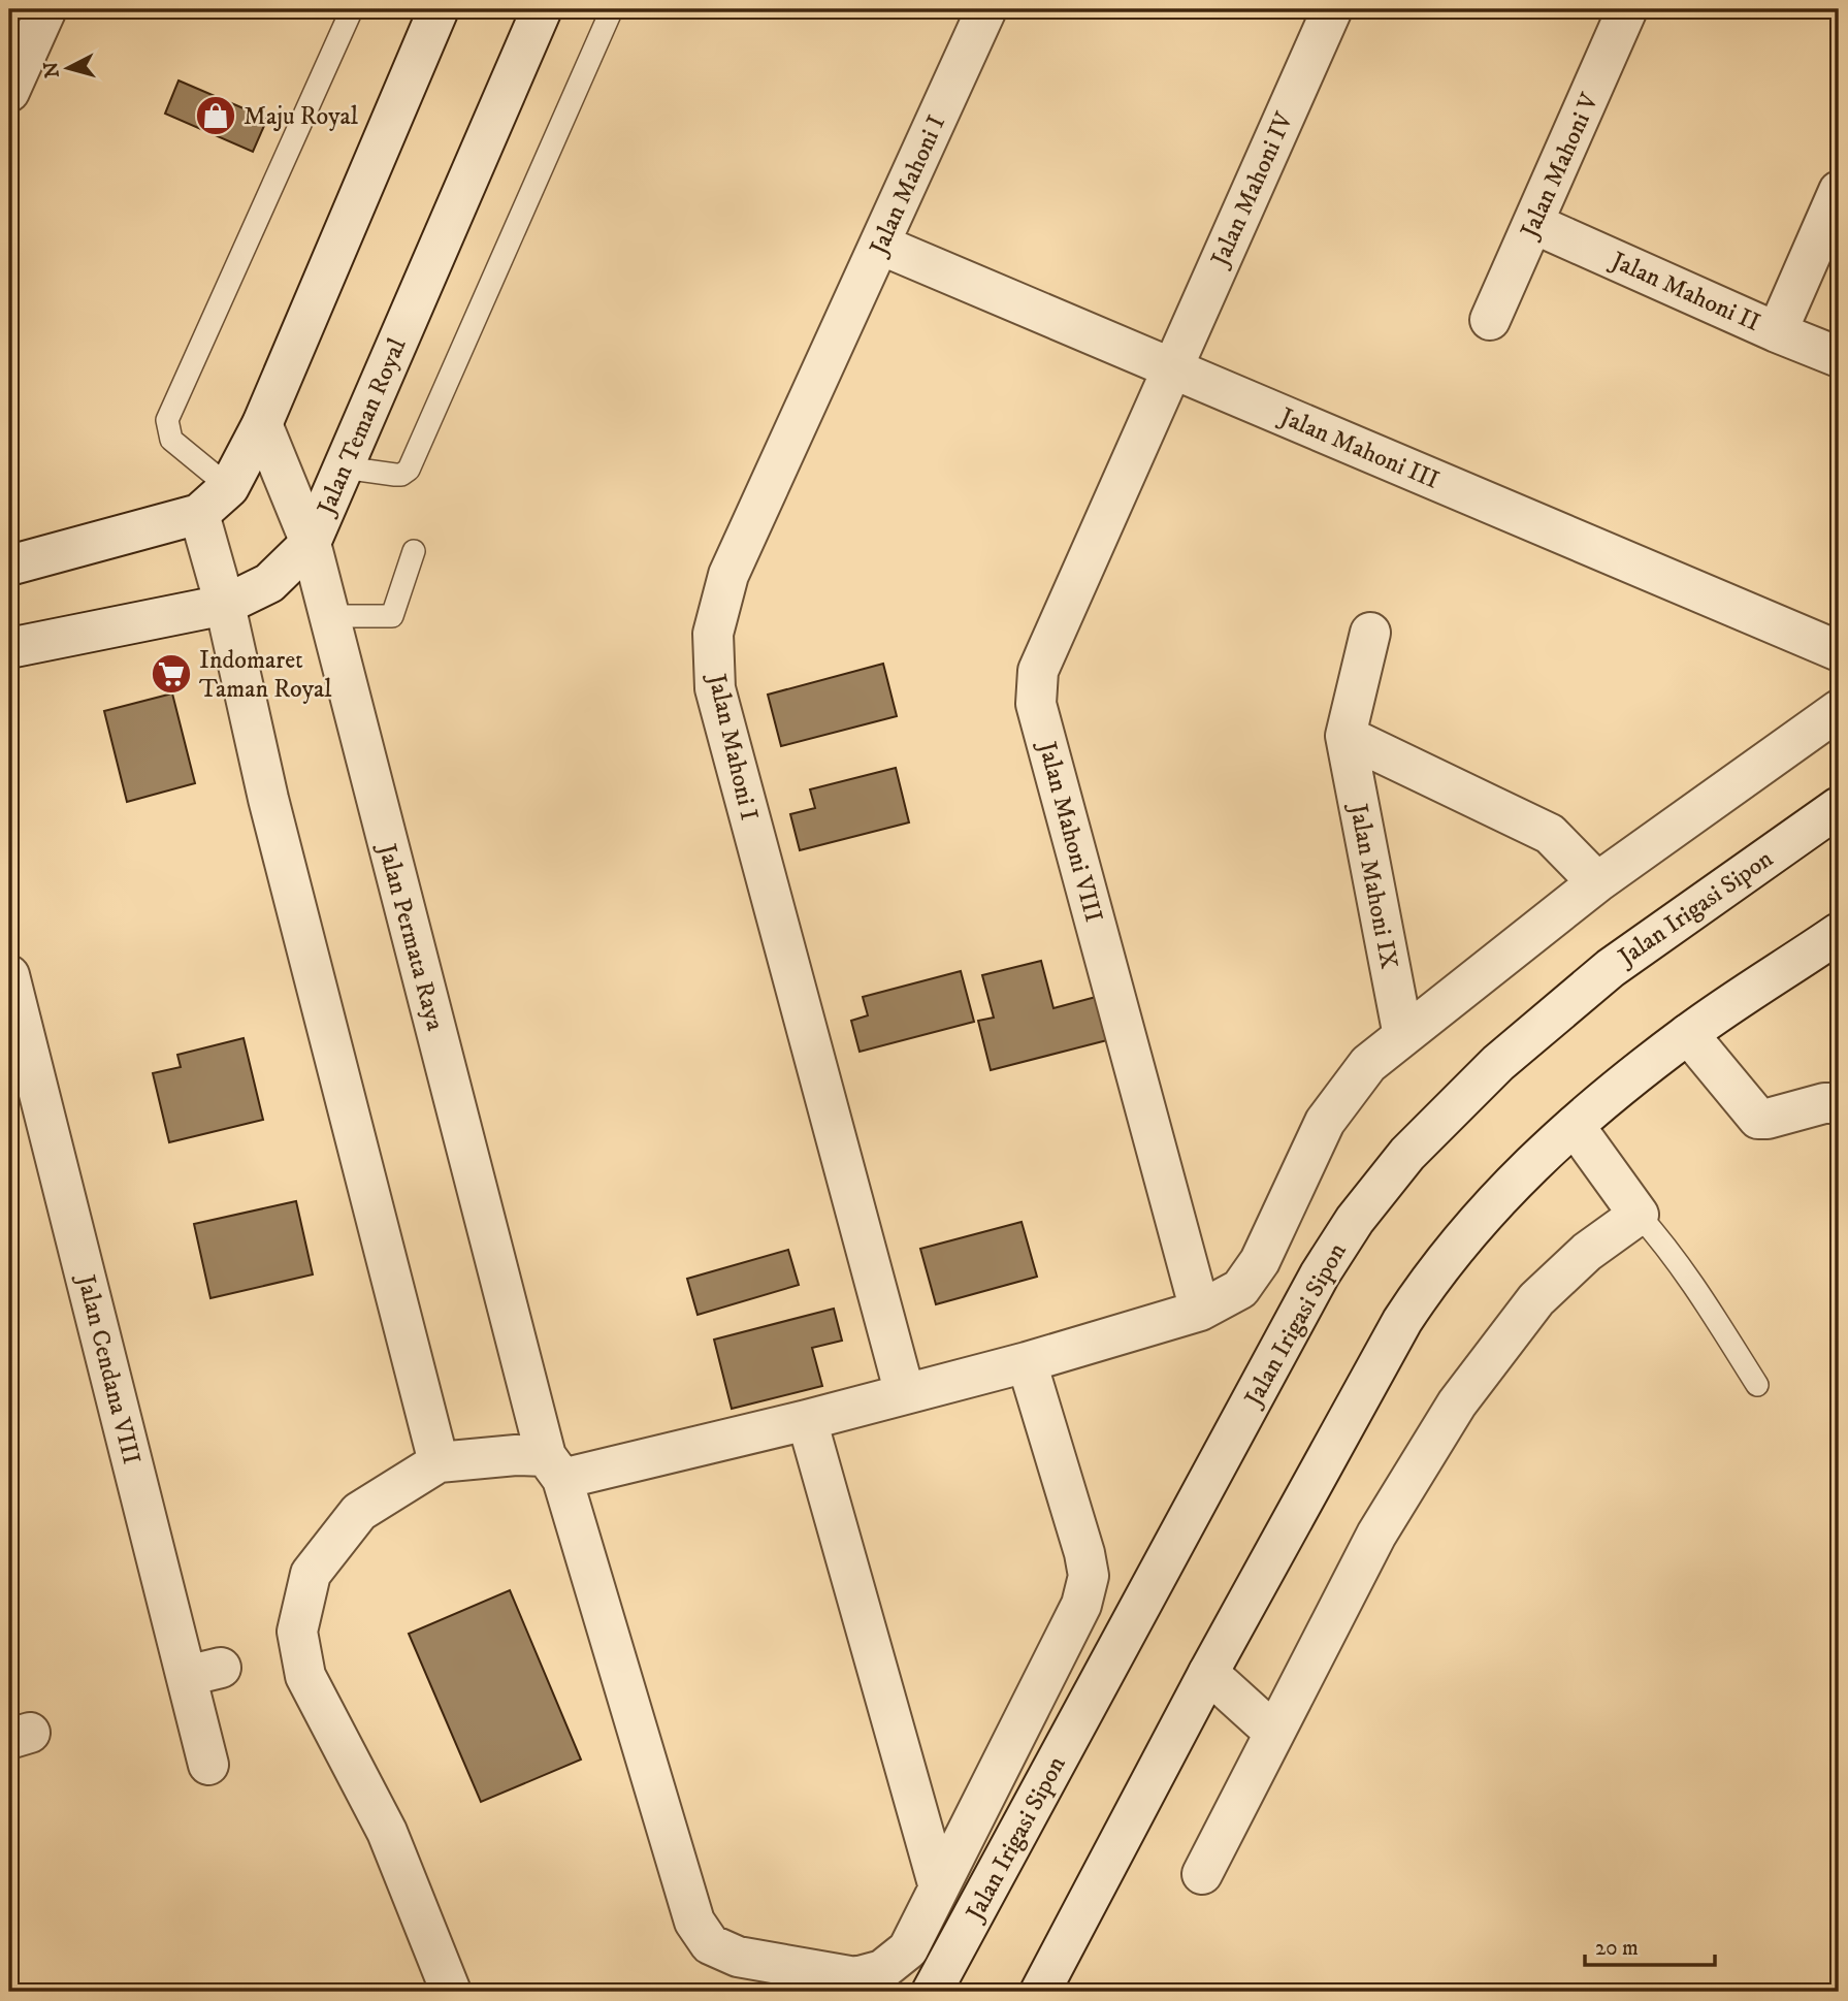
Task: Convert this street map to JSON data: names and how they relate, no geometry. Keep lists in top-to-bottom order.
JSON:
{
  "streets": {
    "street": [
      "Jalan Mahoni V",
      "Jalan Mahoni I",
      "Jalan Mahoni IV",
      "Jalan Mahoni II",
      "Jalan Teman Royal",
      "Jalan Mahoni III",
      "Jalan Mahoni VIII",
      "Jalan Mahoni IX",
      "Jalan Irigasi Sipon",
      "Jalan Permata Raya",
      "Jalan Cendana VIII"
    ]
  },
  "crossings": [
    ["Jalan Mahoni V", "Jalan Mahoni II"],
    ["Jalan Mahoni I", "Jalan Mahoni III"],
    ["Jalan Mahoni IV", "Jalan Mahoni III"],
    ["Jalan Mahoni IV", "Jalan Mahoni VIII"],
    ["Jalan Teman Royal", "Jalan Permata Raya"],
    ["Jalan Mahoni III", "Jalan Mahoni VIII"]
  ],
  "places": {
    "shop": ["Maju Royal"],
    "supermarket": ["Indomaret Taman Royal"]
  },
  "scale_bar": "20 m",
  "north": "left"
}
